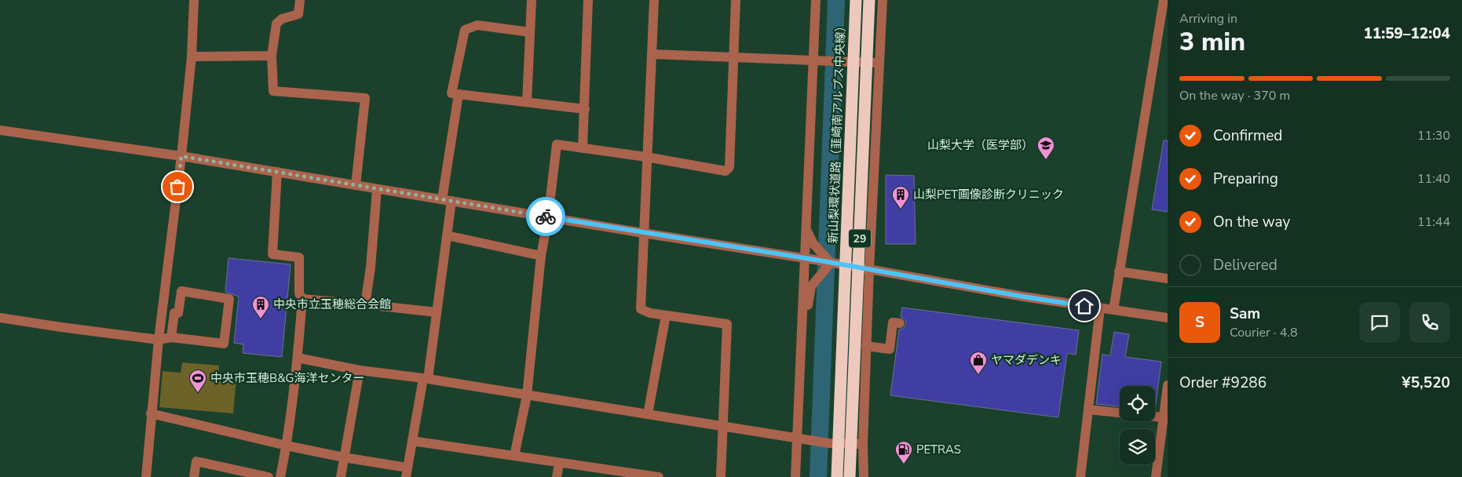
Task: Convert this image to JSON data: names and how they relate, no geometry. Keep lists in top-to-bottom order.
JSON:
{
  "streets": {
    "highway": ["新山梨環状道路（韮崎南アルプス中央線）", "29"]
  },
  "places": {
    "school or university": ["山梨大学（医学部）"],
    "building": ["山梨PET画像診断クリニック", "中央市立玉穂総合会館"],
    "shop": ["ヤマダデンキ"],
    "sports": ["中央市玉穂B&G海洋センター"],
    "fuel station": ["PETRAS"]
  },
  "page": {
    "heading": ["3 min", "Arriving in", "11:59–12:04"],
    "panel": [
      "Sam",
      "Courier · 4.8",
      "Order #9286",
      "¥5,520"
    ],
    "bar": "On the way · 370 m",
    "list": [
      ["Confirmed", "11:30"],
      ["Preparing", "11:40"],
      ["On the way", "11:44"],
      "Delivered"
    ],
    "round": "S"
  }
}
